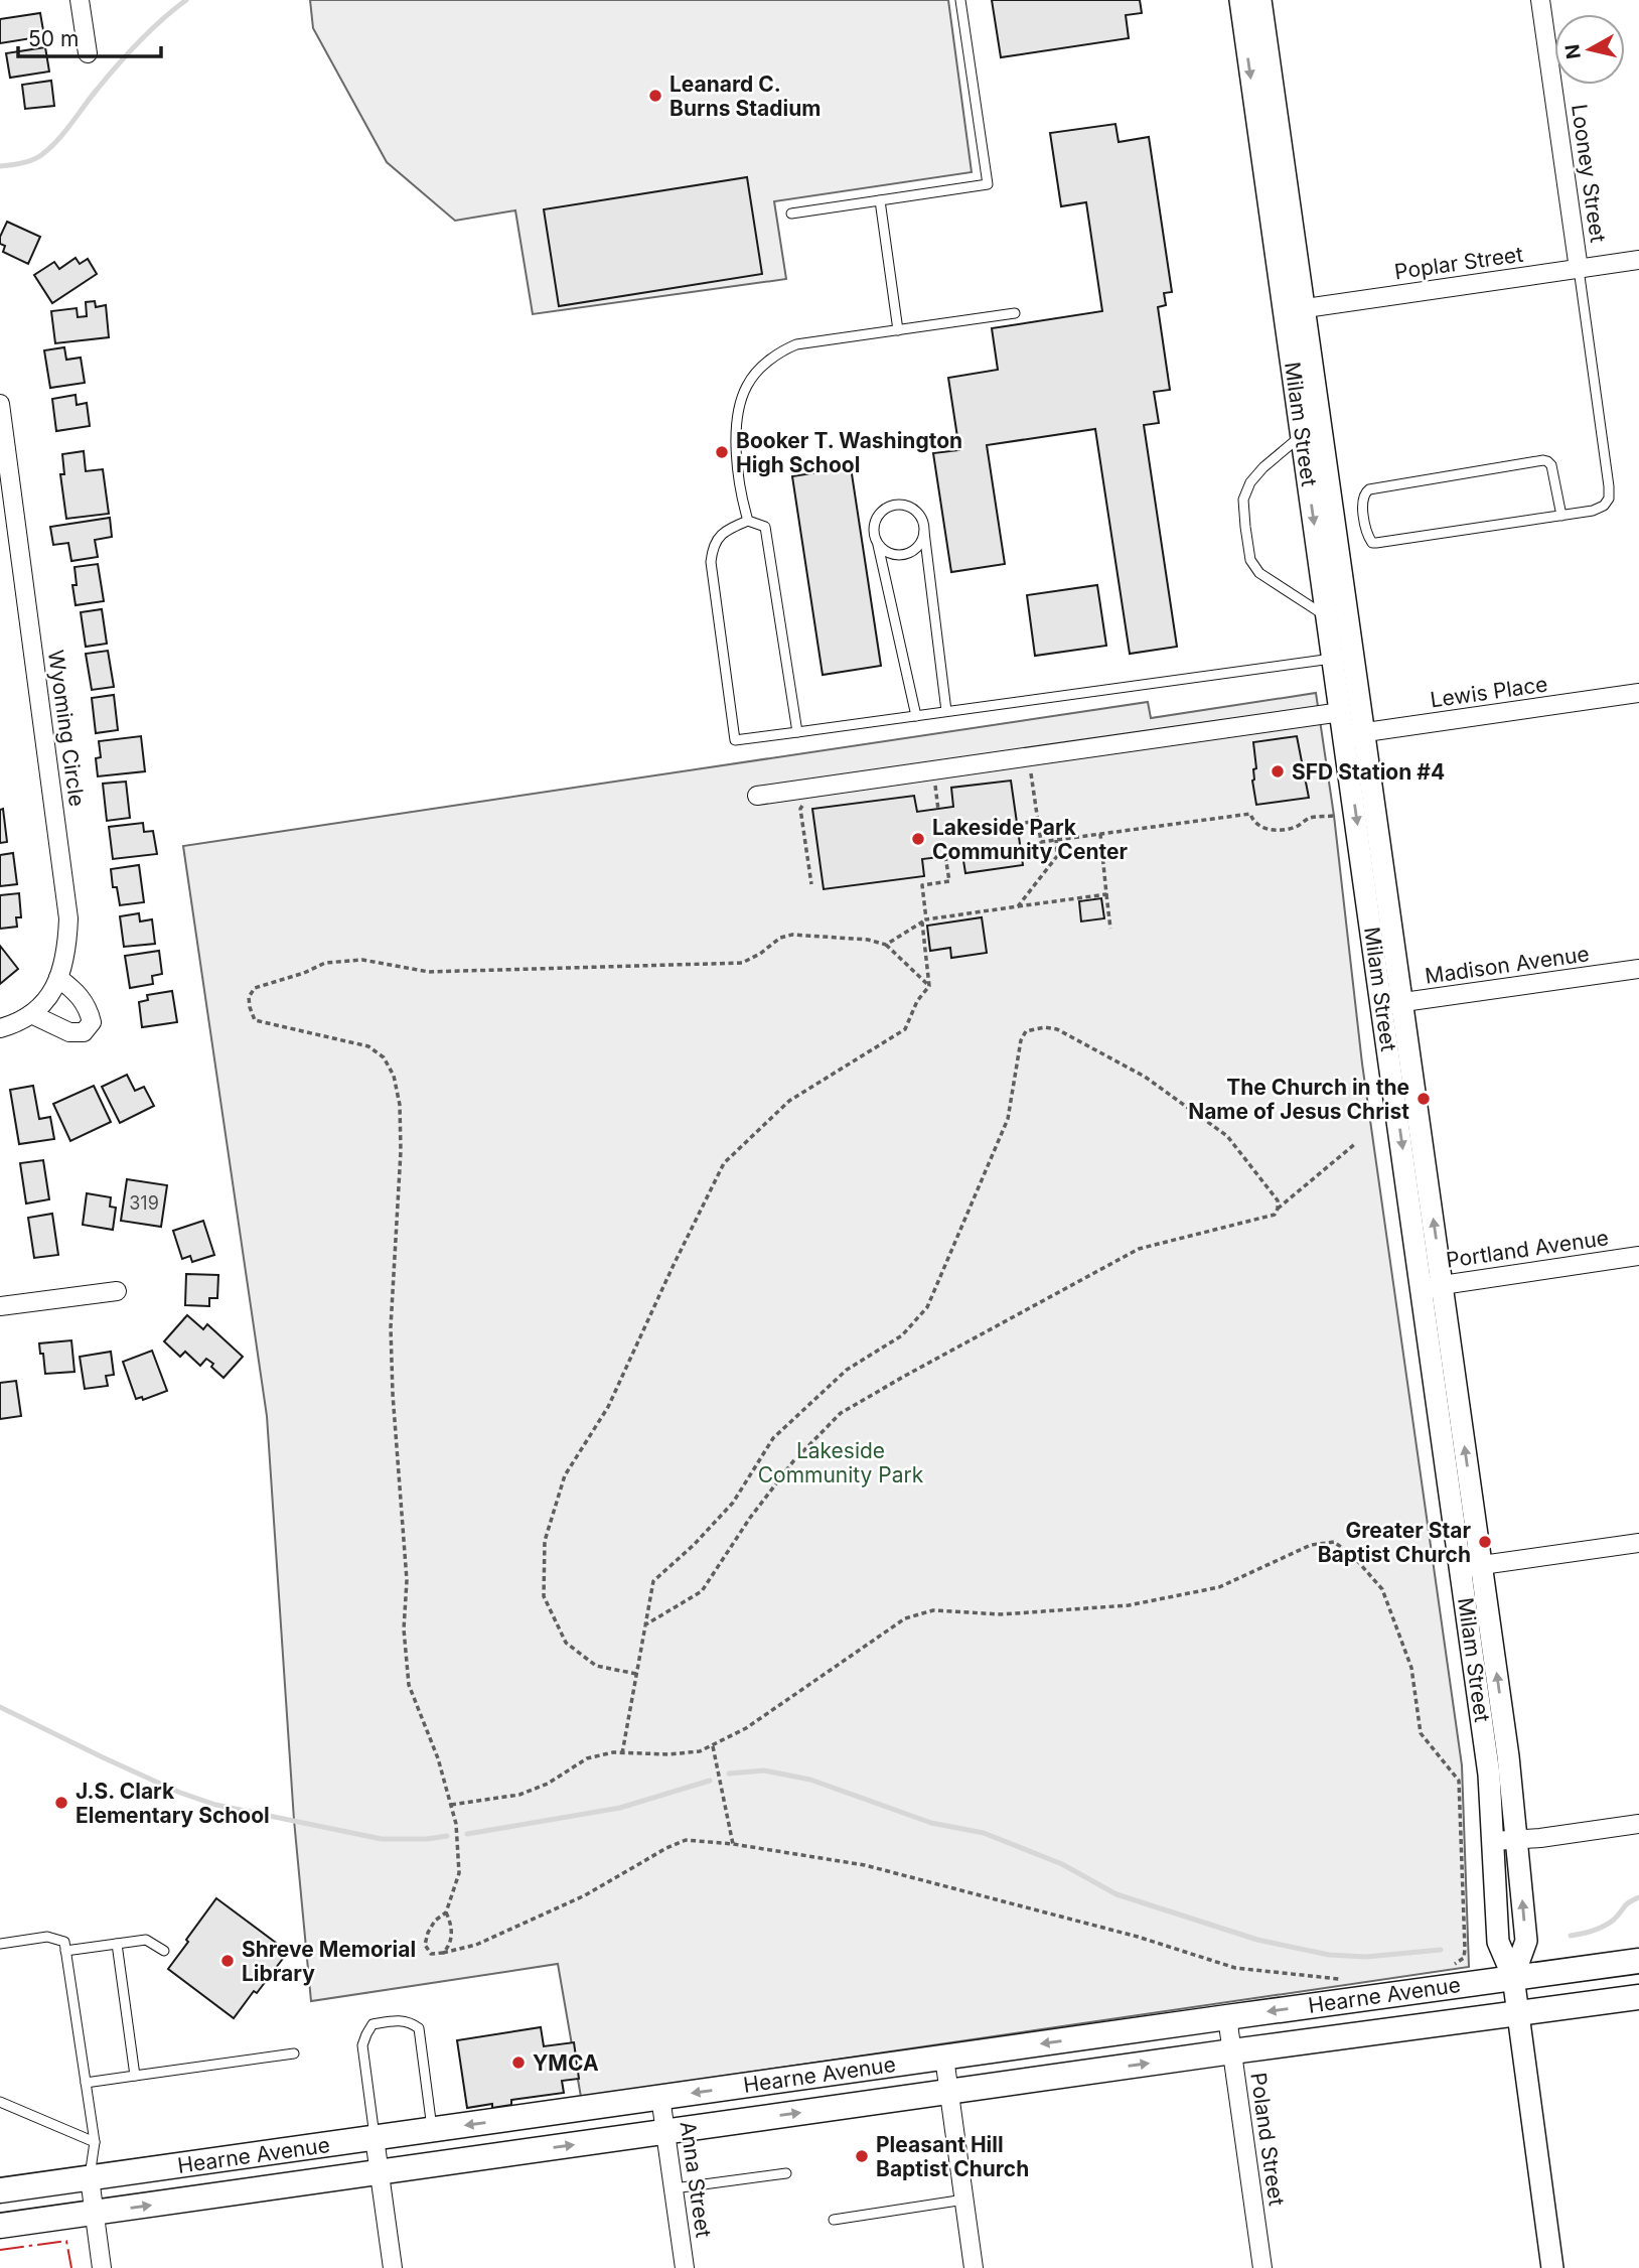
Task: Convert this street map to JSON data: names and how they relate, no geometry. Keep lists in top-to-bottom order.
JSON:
{
  "streets": {
    "main road": ["Hearne Avenue"],
    "street": [
      "Looney Street",
      "Poplar Street",
      "Milam Street",
      "Lewis Place",
      "Wyoming Circle",
      "Madison Avenue",
      "Portland Avenue",
      "Poland Street",
      "Anna Street"
    ]
  },
  "crossings": [
    ["Looney Street", "Poplar Street"],
    ["Poplar Street", "Milam Street"],
    ["Milam Street", "Lewis Place"],
    ["Milam Street", "Madison Avenue"],
    ["Milam Street", "Portland Avenue"],
    ["Milam Street", "Hearne Avenue"],
    ["Hearne Avenue", "Poland Street"],
    ["Hearne Avenue", "Anna Street"]
  ],
  "parks": ["Lakeside Community Park"],
  "places": [
    "Leanard C. Burns Stadium",
    "Booker T. Washington High School",
    "SFD Station #4",
    "Lakeside Park Community Center",
    "The Church in the Name of Jesus Christ",
    "Greater Star Baptist Church",
    "J.S. Clark Elementary School",
    "Shreve Memorial Library",
    "YMCA",
    "Pleasant Hill Baptist Church"
  ],
  "house_numbers": ["319"],
  "scale_bar": "50 m",
  "north": "left"
}
